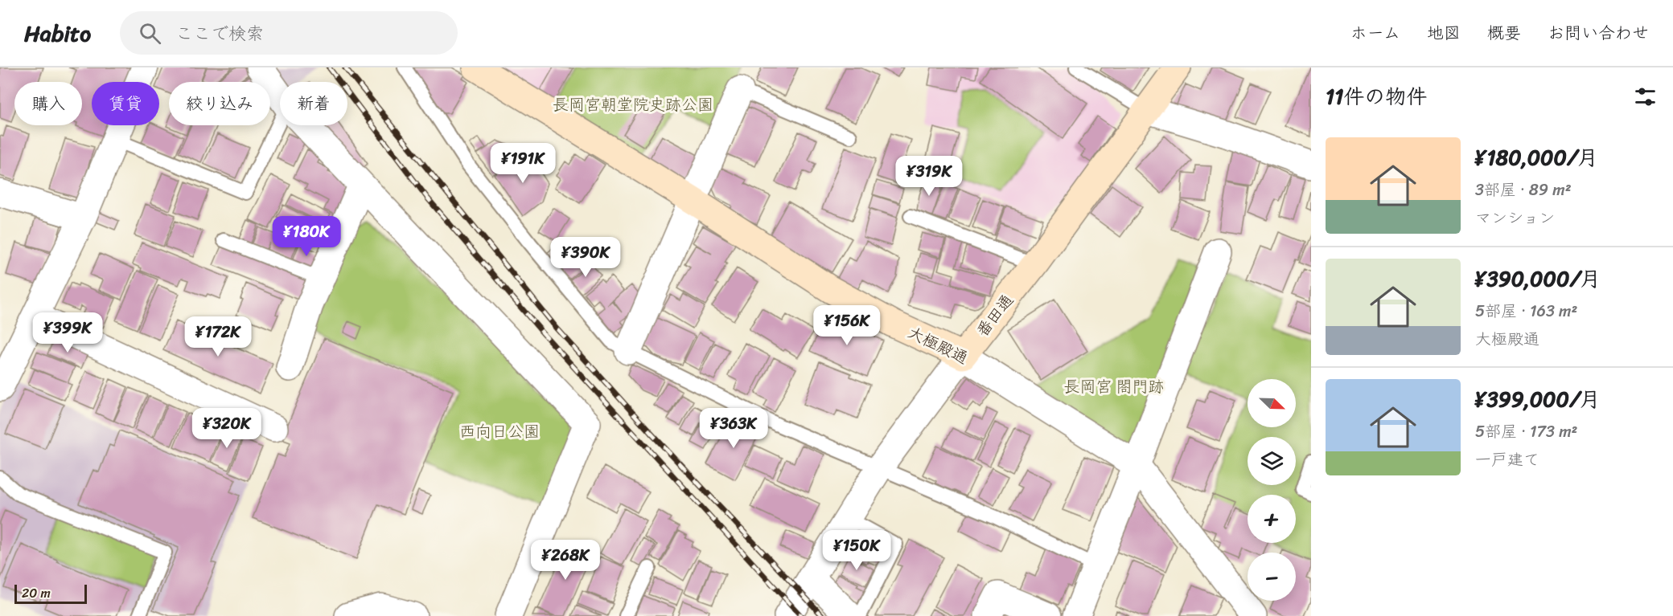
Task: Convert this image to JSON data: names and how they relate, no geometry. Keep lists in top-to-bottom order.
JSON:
{
  "streets": {
    "main road": ["番田通", "大極殿通"]
  },
  "crossings": [
    ["番田通", "大極殿通"]
  ],
  "parks": ["長岡宮朝堂院史跡公園", "長岡宮 閤門跡", "西向日公園"],
  "scale_bar": "20 m",
  "north": "bottom right",
  "page": {
    "header": "Habito",
    "search": "ここで検索",
    "nav": [
      "ホーム",
      "地図",
      "概要",
      "お問い合わせ"
    ],
    "heading": "11件の物件",
    "chip": [
      "購入",
      "賃貸",
      "絞り込み",
      "新着"
    ],
    "list": [
      {
        "name": "¥180,000/月",
        "note": "3部屋 · 89 m² · マンション"
      },
      {
        "name": "¥390,000/月",
        "note": "5部屋 · 163 m² · 大極殿通"
      },
      {
        "name": "¥399,000/月",
        "note": "5部屋 · 173 m² · 一戸建て"
      }
    ],
    "price": [
      "¥191K",
      "¥319K",
      "¥180K",
      "¥390K",
      "¥156K",
      "¥399K",
      "¥172K",
      "¥320K",
      "¥363K",
      "¥150K",
      "¥268K"
    ],
    "map_buttons": ["+", "−"],
    "scale": "20 m"
  }
}
